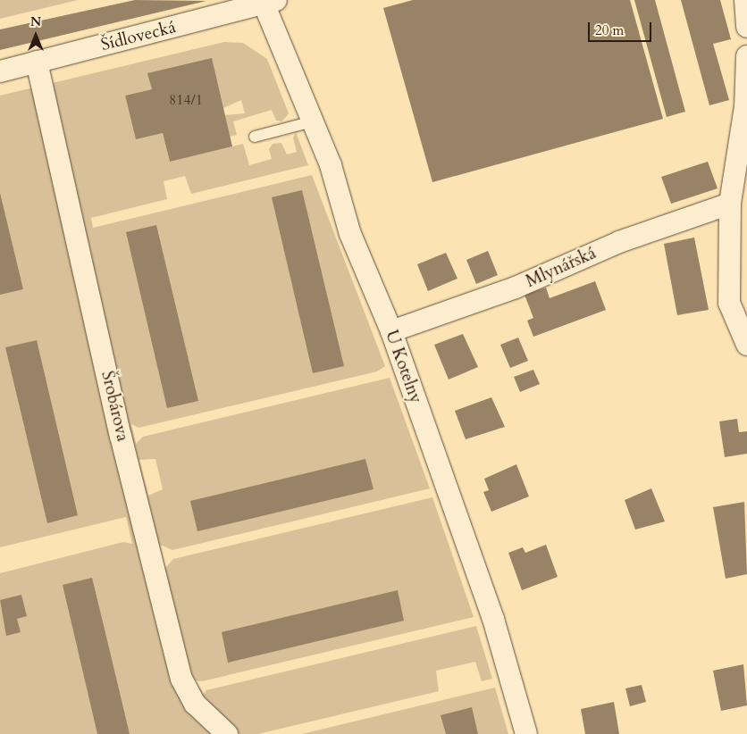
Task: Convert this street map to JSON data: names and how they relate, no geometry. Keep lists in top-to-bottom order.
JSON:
{
  "streets": {
    "street": [
      "Šídlovecká",
      "Mlynářská",
      "U Kotelny",
      "Šrobárova"
    ]
  },
  "crossings": [
    ["Šídlovecká", "U Kotelny"],
    ["Šídlovecká", "Šrobárova"],
    ["Mlynářská", "U Kotelny"]
  ],
  "house_numbers": ["814/1"],
  "scale_bar": "20 m",
  "north": "top"
}
